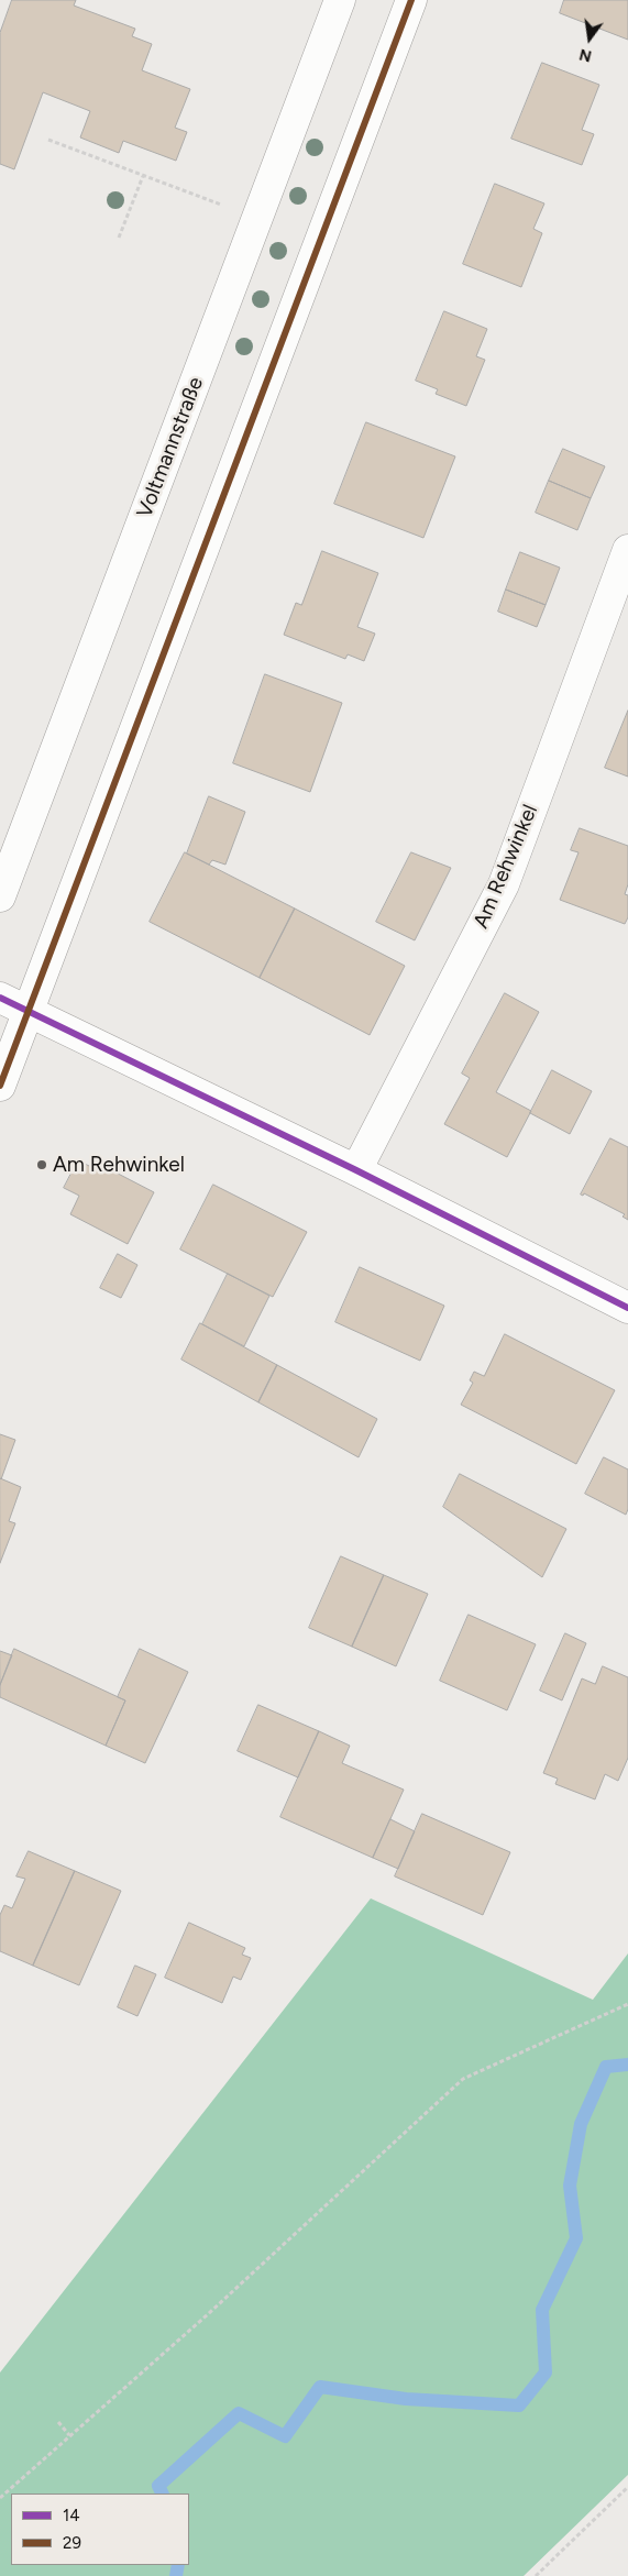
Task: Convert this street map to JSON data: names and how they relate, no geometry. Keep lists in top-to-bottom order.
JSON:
{
  "streets": {
    "street": ["Voltmannstraße", "Am Rehwinkel"]
  },
  "places": ["Am Rehwinkel"],
  "lines": ["transit line 29", "transit line 14"],
  "legend": ["14", "29"],
  "north": "bottom"
}
